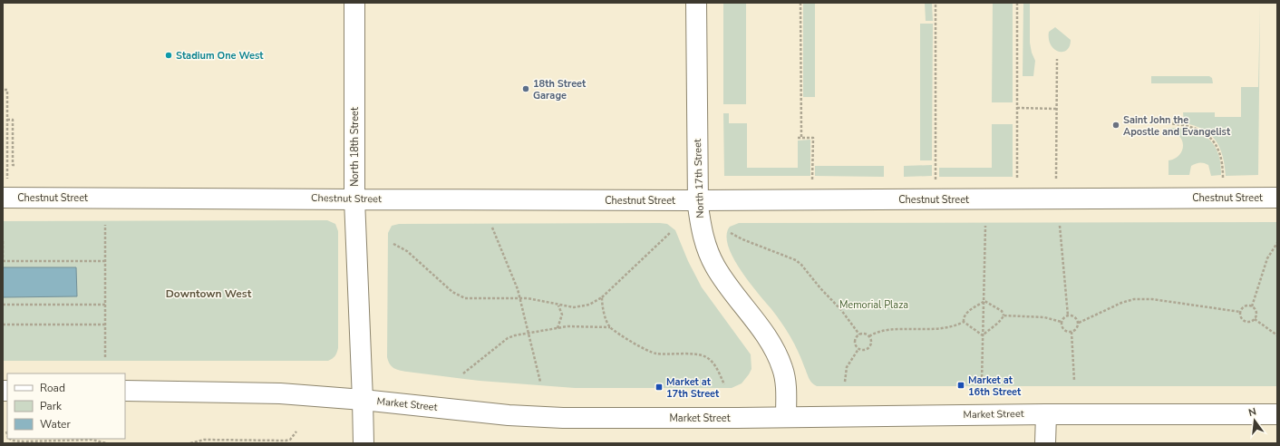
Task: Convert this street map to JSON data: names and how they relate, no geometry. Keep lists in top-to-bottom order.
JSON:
{
  "streets": {
    "street": [
      "North 18th Street",
      "North 17th Street",
      "Chestnut Street",
      "Market Street"
    ]
  },
  "crossings": [
    ["North 18th Street", "Chestnut Street"],
    ["North 18th Street", "Market Street"],
    ["North 17th Street", "Chestnut Street"],
    ["North 17th Street", "Market Street"]
  ],
  "districts": ["Downtown West"],
  "parks": ["Memorial Plaza"],
  "places": {
    "other": ["Stadium One West", "18th Street Garage", "Saint John the Apostle and Evangelist"],
    "transit": ["Market at 16th Street", "Market at 17th Street"]
  },
  "legend": ["Road", "Park", "Water"],
  "north": "top"
}
